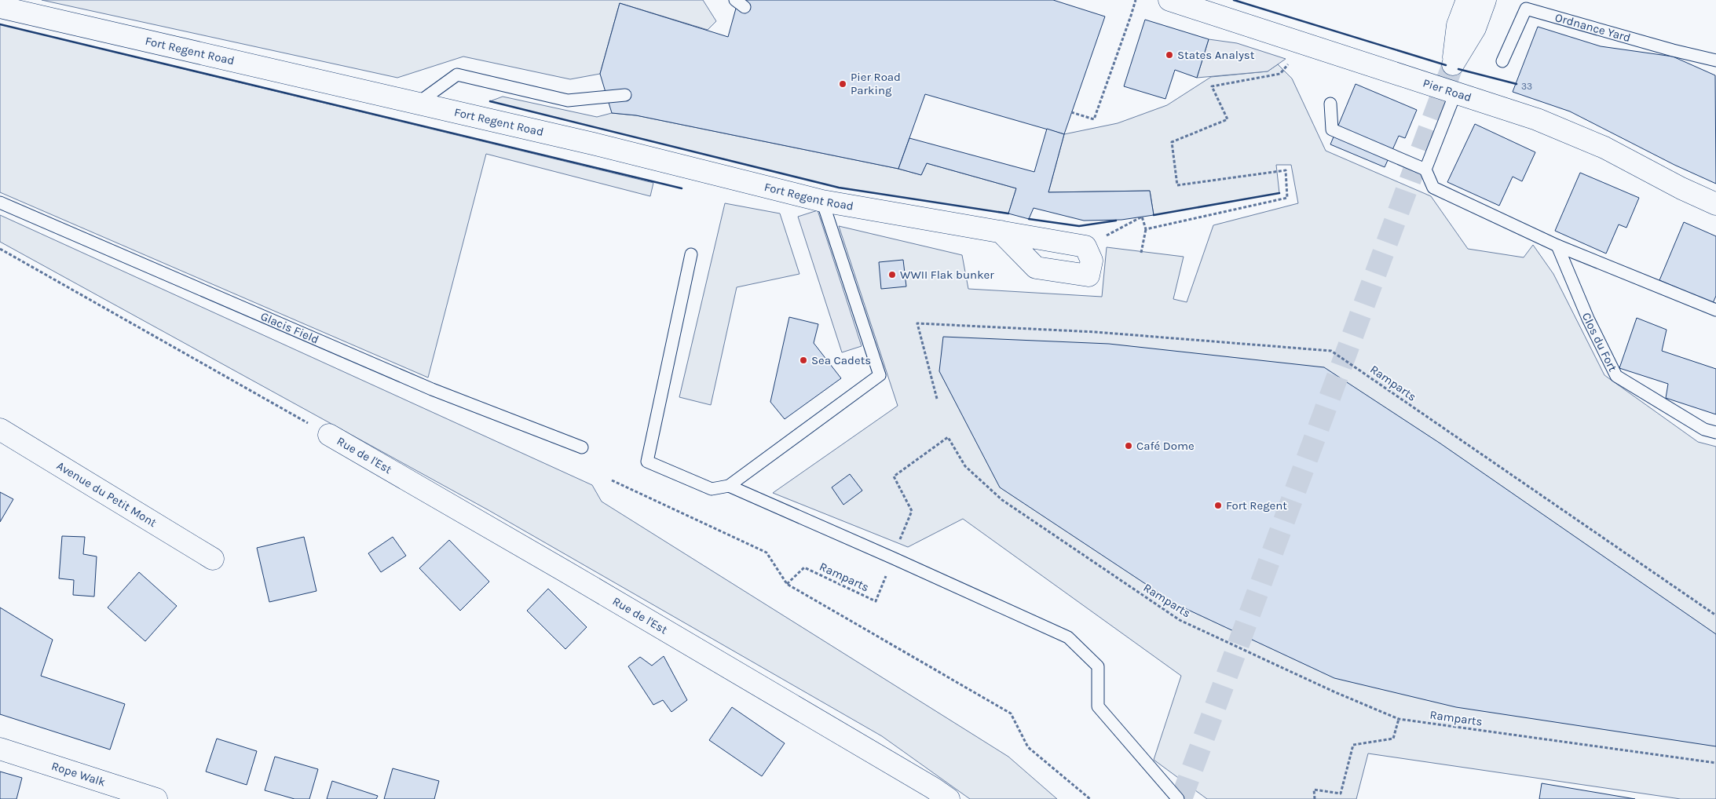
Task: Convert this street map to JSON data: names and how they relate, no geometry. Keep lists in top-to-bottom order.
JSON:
{
  "streets": {
    "main road": [
      "Fort Regent Road",
      "Pier Road",
      "Rue de l'Est",
      "Avenue du Petit Mont",
      "Rope Walk"
    ],
    "lane": ["Ordnance Yard", "Glacis Field", "Clos du Fort"],
    "path": ["Ramparts"]
  },
  "places": [
    "States Analyst",
    "Pier Road Parking",
    "WWII Flak bunker",
    "Sea Cadets",
    "Café Dome",
    "Fort Regent"
  ],
  "house_numbers": ["33"]
}
